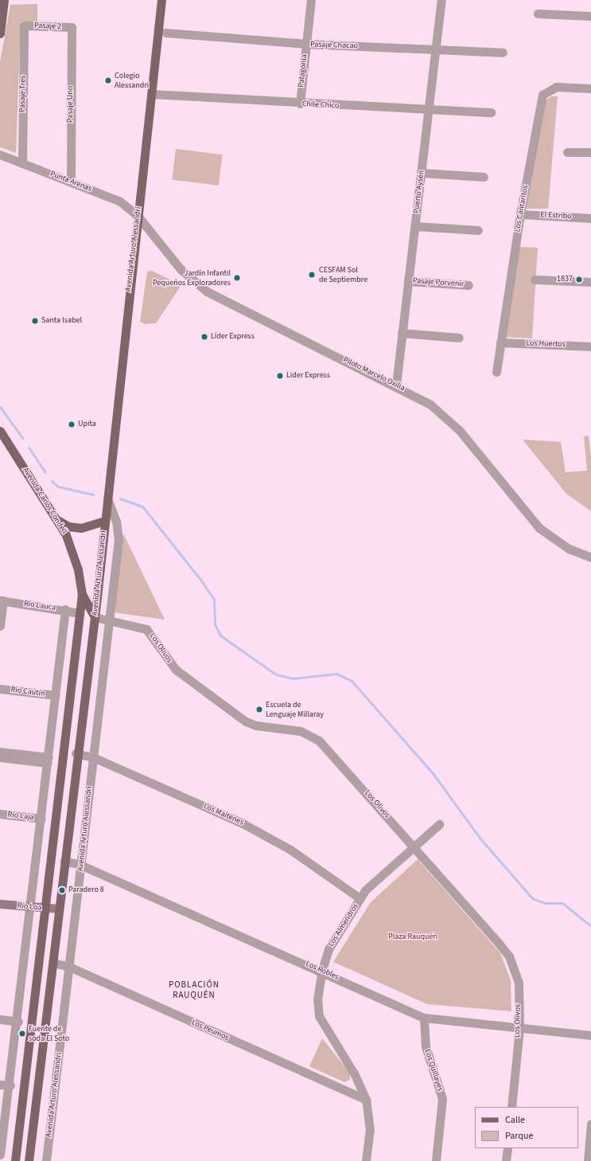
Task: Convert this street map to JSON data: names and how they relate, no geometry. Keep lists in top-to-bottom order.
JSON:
{
  "streets": {
    "main road": ["Avenida Arturo Alessandri", "Avenida Carlos Condell", "Río Loa"],
    "street": [
      "Pasaje 2",
      "Pasaje Chacao",
      "Patagonia",
      "Pasaje Tres",
      "Pasaje Uno",
      "Chile Chico",
      "Punta Arenas",
      "Puerto Aysén",
      "Los Cantaritos",
      "El Estribo",
      "Pasaje Porvenir",
      "Los Huertos",
      "Piloto Marcelo Oxilia",
      "Río Lauca",
      "Los Olivos",
      "Río Cautín",
      "Los Maitenes",
      "Río Laja",
      "Los Almendros",
      "Los Robles",
      "Los Peumos",
      "Los Quillayes"
    ]
  },
  "crossings": [
    ["Pasaje 2", "Pasaje Tres"],
    ["Pasaje 2", "Pasaje Uno"],
    ["Pasaje Chacao", "Patagonia"],
    ["Pasaje Chacao", "Puerto Aysén"],
    ["Patagonia", "Chile Chico"],
    ["Pasaje Tres", "Punta Arenas"],
    ["Pasaje Uno", "Punta Arenas"],
    ["Chile Chico", "Puerto Aysén"],
    ["Chile Chico", "Avenida Arturo Alessandri"],
    ["Punta Arenas", "Avenida Arturo Alessandri"],
    ["Punta Arenas", "Piloto Marcelo Oxilia"],
    ["Puerto Aysén", "Pasaje Porvenir"],
    ["Puerto Aysén", "Piloto Marcelo Oxilia"],
    ["Los Cantaritos", "El Estribo"],
    ["Los Cantaritos", "Los Huertos"],
    ["Avenida Arturo Alessandri", "Piloto Marcelo Oxilia"],
    ["Avenida Arturo Alessandri", "Avenida Carlos Condell"],
    ["Avenida Arturo Alessandri", "Río Lauca"],
    ["Avenida Arturo Alessandri", "Los Olivos"],
    ["Avenida Arturo Alessandri", "Los Maitenes"],
    ["Avenida Arturo Alessandri", "Río Loa"],
    ["Avenida Arturo Alessandri", "Los Robles"],
    ["Avenida Arturo Alessandri", "Los Peumos"],
    ["Los Olivos", "Los Almendros"],
    ["Los Olivos", "Los Robles"],
    ["Los Maitenes", "Los Almendros"],
    ["Los Almendros", "Los Robles"],
    ["Los Almendros", "Los Peumos"],
    ["Los Robles", "Los Quillayes"]
  ],
  "districts": ["POBLACIÓN RAUQUÉN"],
  "parks": ["Plaza Rauquén"],
  "places": [
    "Colegio Alessandri",
    "CESFAM Sol de Septiembre",
    "Jardín Infantil Pequeños Exploradores",
    "1837",
    "Santa Isabel",
    "Líder Express",
    "Lider Express",
    "Upita",
    "Escuela de Lenguaje Millaray",
    "Paradero 8",
    "Fuente de soda El Soto"
  ],
  "legend": ["Calle", "Parque"]
}
